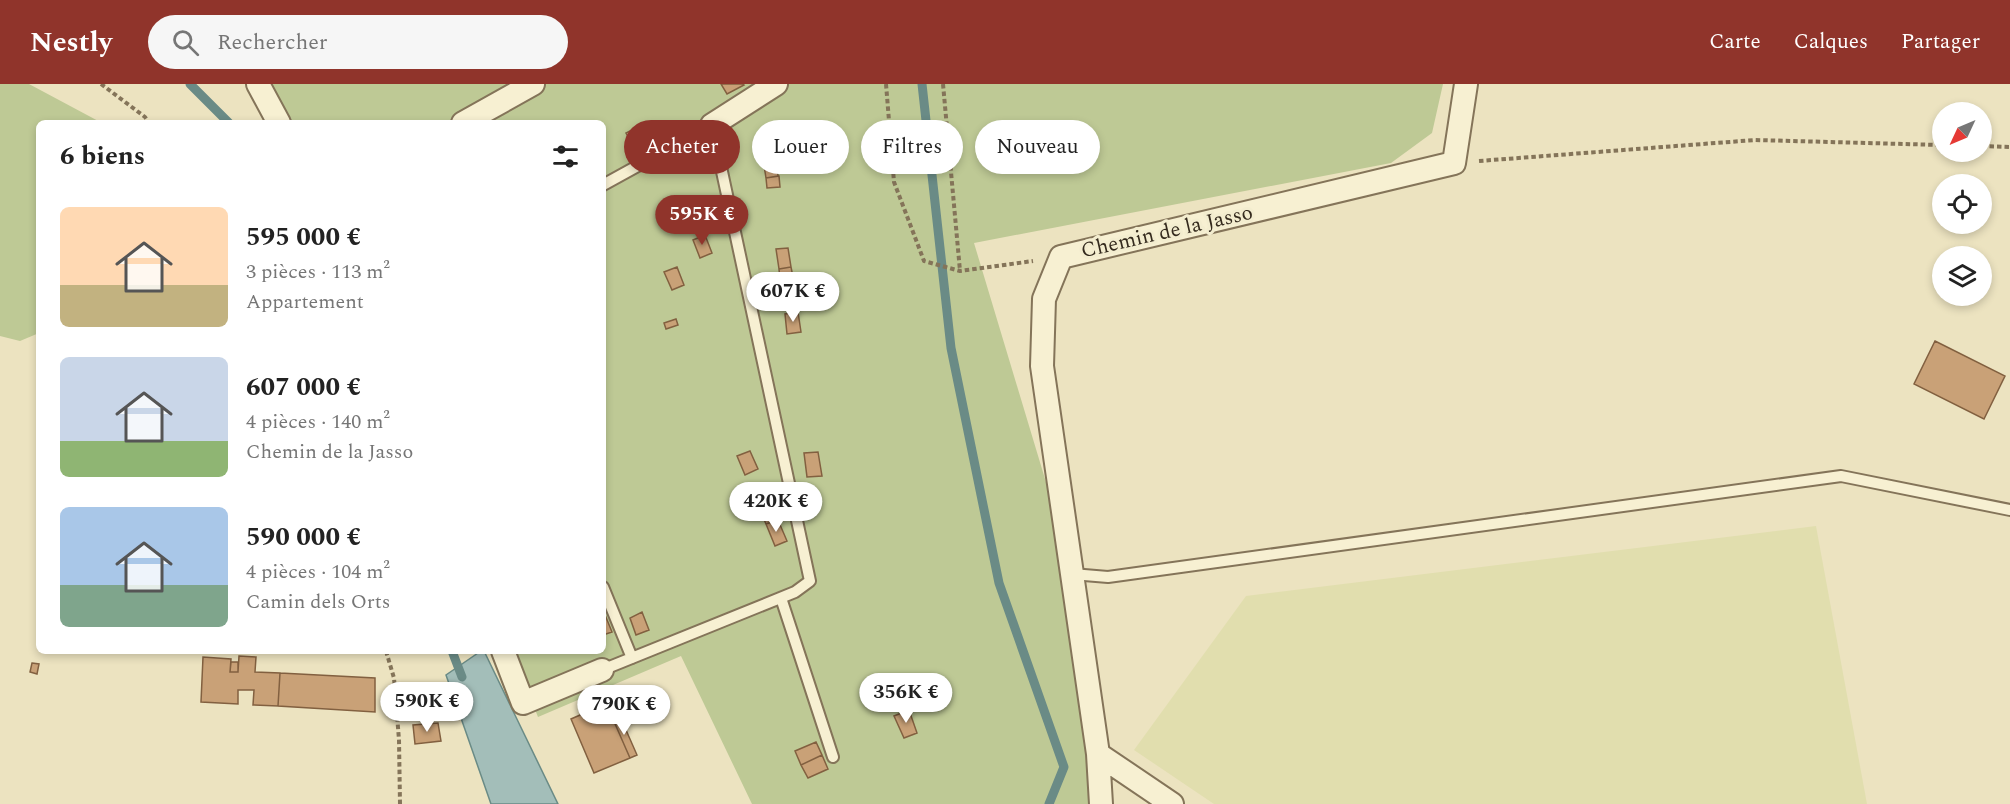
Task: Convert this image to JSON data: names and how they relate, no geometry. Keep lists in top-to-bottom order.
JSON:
{
  "streets": {
    "street": ["Chemin de la Jasso"]
  },
  "north": "bottom left",
  "page": {
    "header": "Nestly",
    "search": "Rechercher",
    "nav": ["Carte", "Calques", "Partager"],
    "chip": [
      "Acheter",
      "Louer",
      "Filtres",
      "Nouveau"
    ],
    "heading": "6 biens",
    "list": [
      {
        "name": "595 000 €",
        "note": "3 pièces · 113 m² · Appartement"
      },
      {
        "name": "607 000 €",
        "note": "4 pièces · 140 m² · Chemin de la Jasso"
      },
      {
        "name": "590 000 €",
        "note": "4 pièces · 104 m² · Camin dels Orts"
      }
    ],
    "price": [
      "595K €",
      "607K €",
      "420K €",
      "356K €",
      "590K €",
      "790K €"
    ]
  }
}
